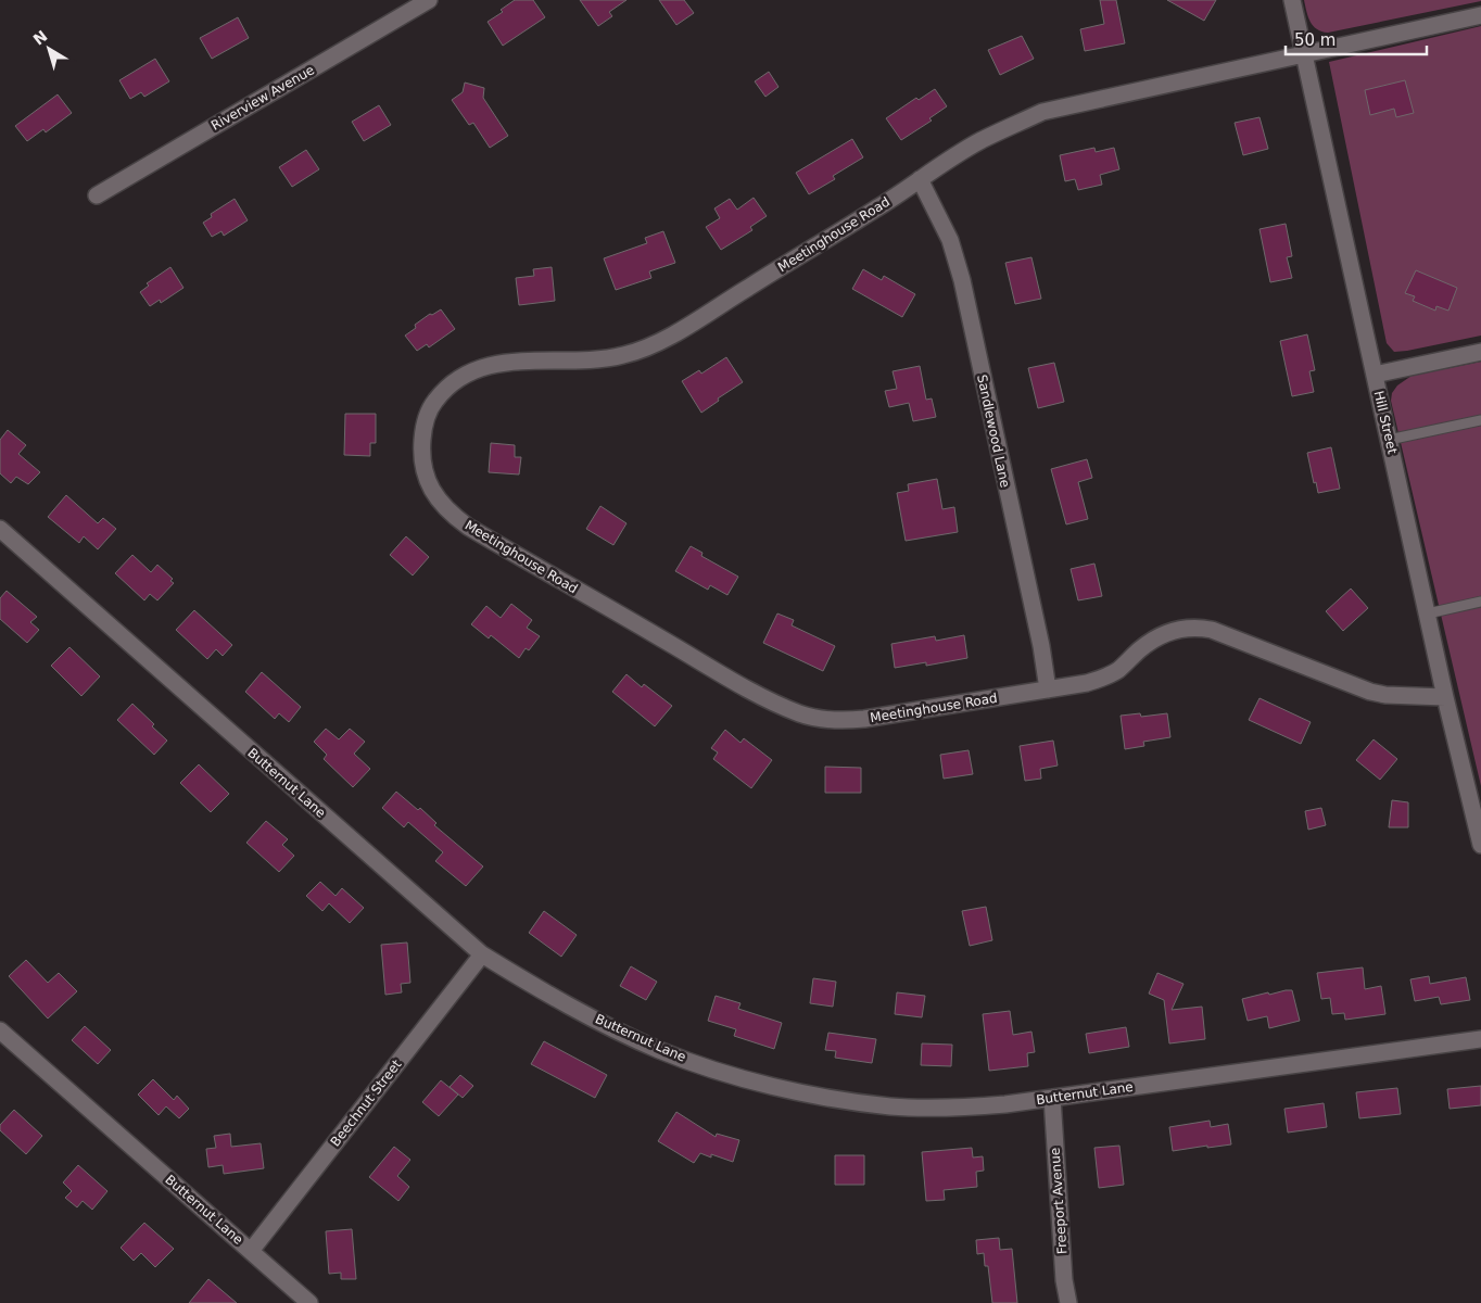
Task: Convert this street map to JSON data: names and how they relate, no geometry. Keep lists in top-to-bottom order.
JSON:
{
  "streets": {
    "street": [
      "Riverview Avenue",
      "Meetinghouse Road",
      "Hill Street",
      "Sandlewood Lane",
      "Butternut Lane",
      "Beechnut Street",
      "Freeport Avenue"
    ]
  },
  "crossings": [
    ["Meetinghouse Road", "Hill Street"],
    ["Meetinghouse Road", "Sandlewood Lane"],
    ["Butternut Lane", "Beechnut Street"],
    ["Butternut Lane", "Freeport Avenue"]
  ],
  "scale_bar": "50 m",
  "north": "top left"
}
